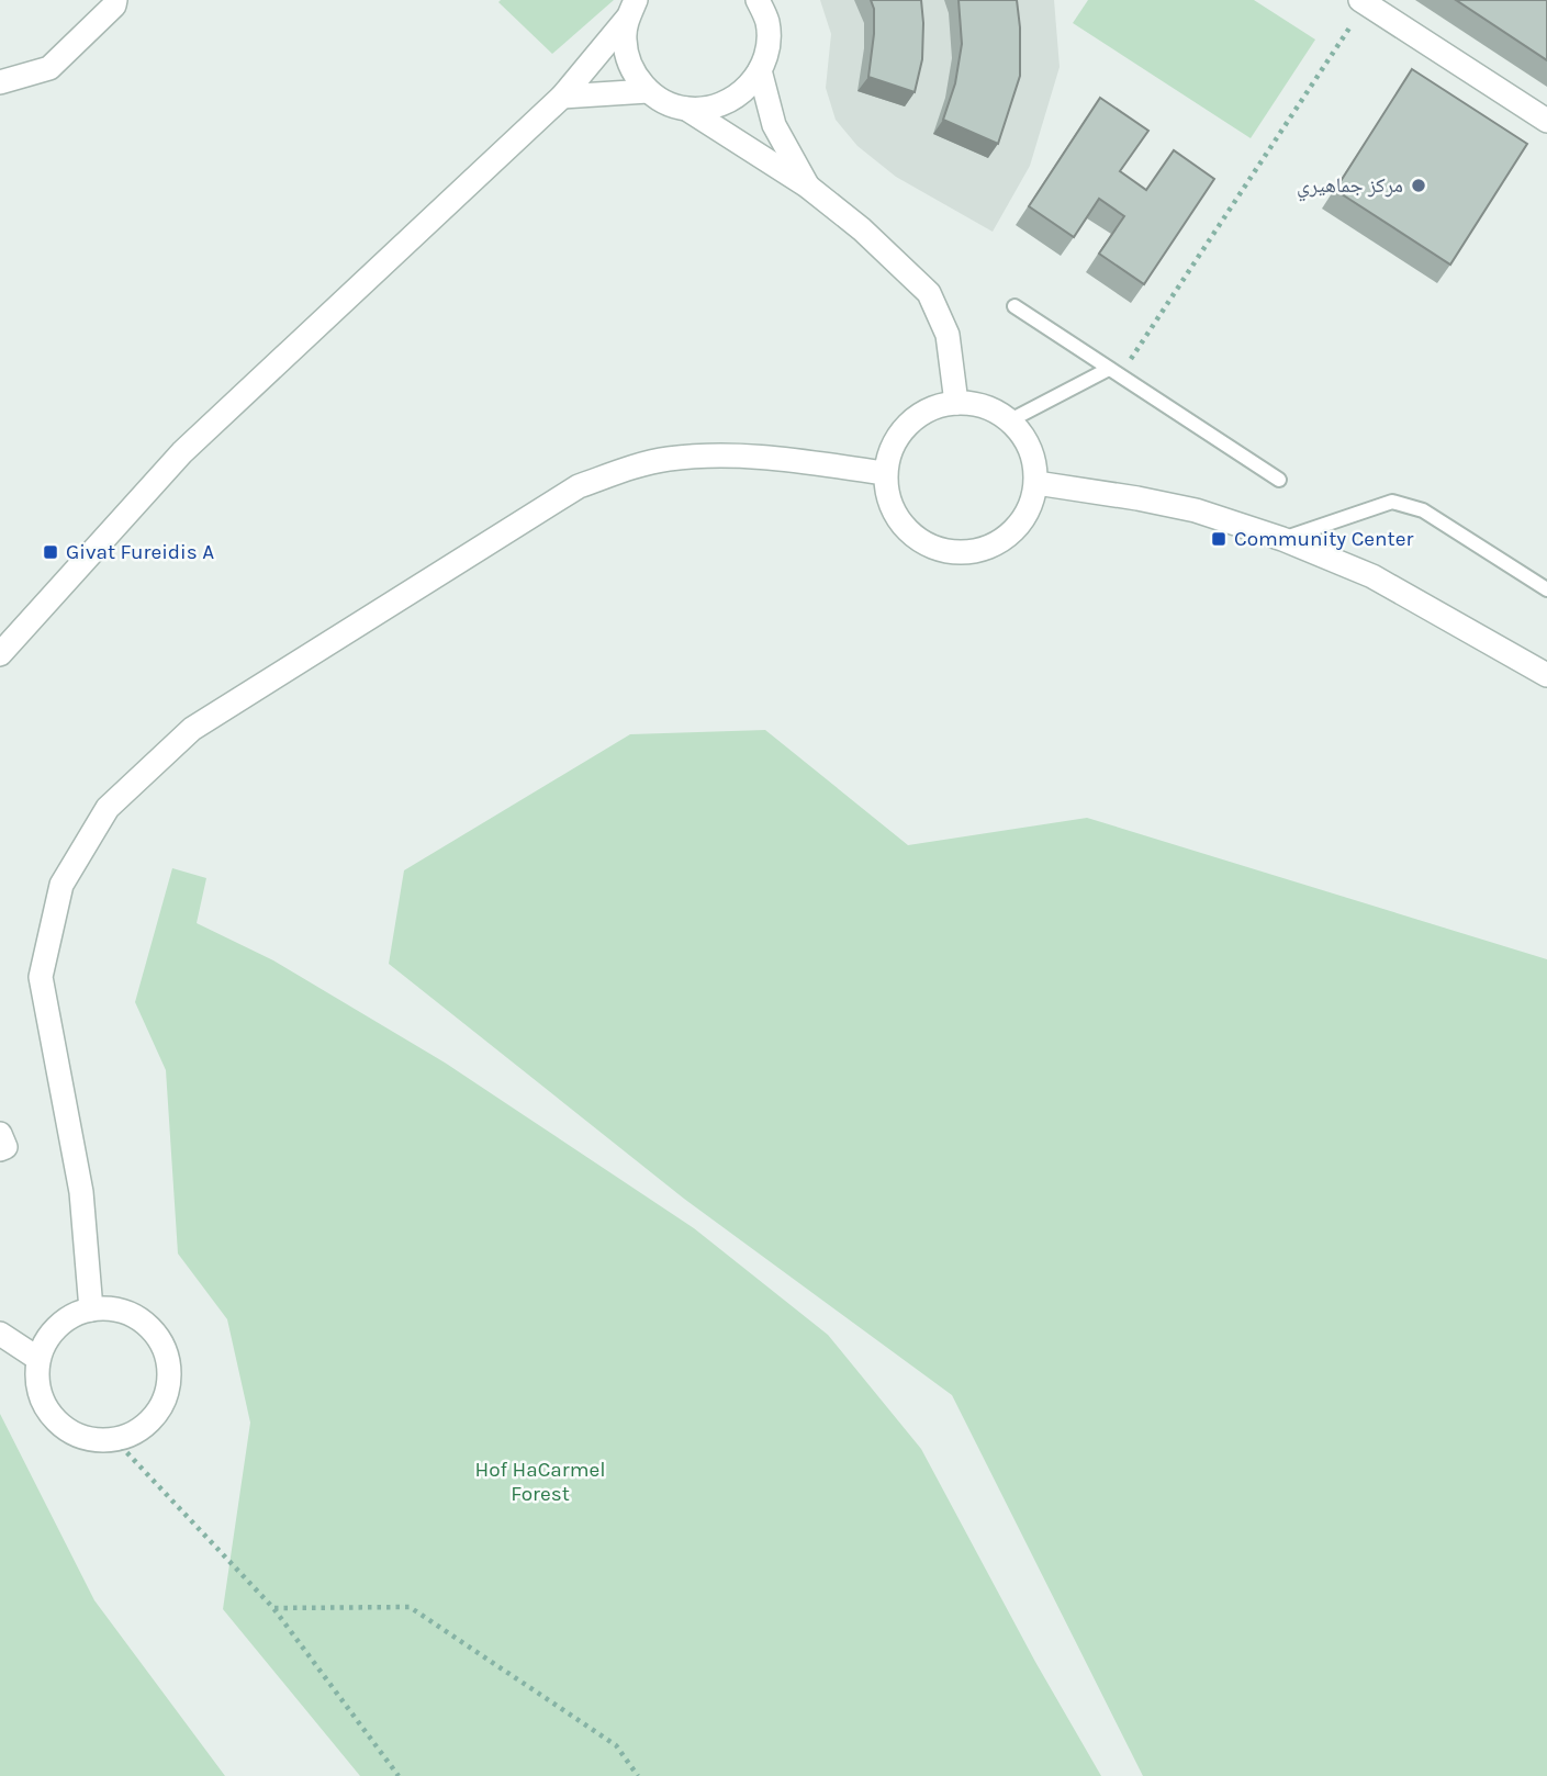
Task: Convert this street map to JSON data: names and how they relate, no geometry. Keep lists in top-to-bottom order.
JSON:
{
  "parks": ["Hof HaCarmel Forest"],
  "places": {
    "other": ["مركز جماهيري"],
    "transit": ["Community Center", "Givat Fureidis A"]
  }
}
